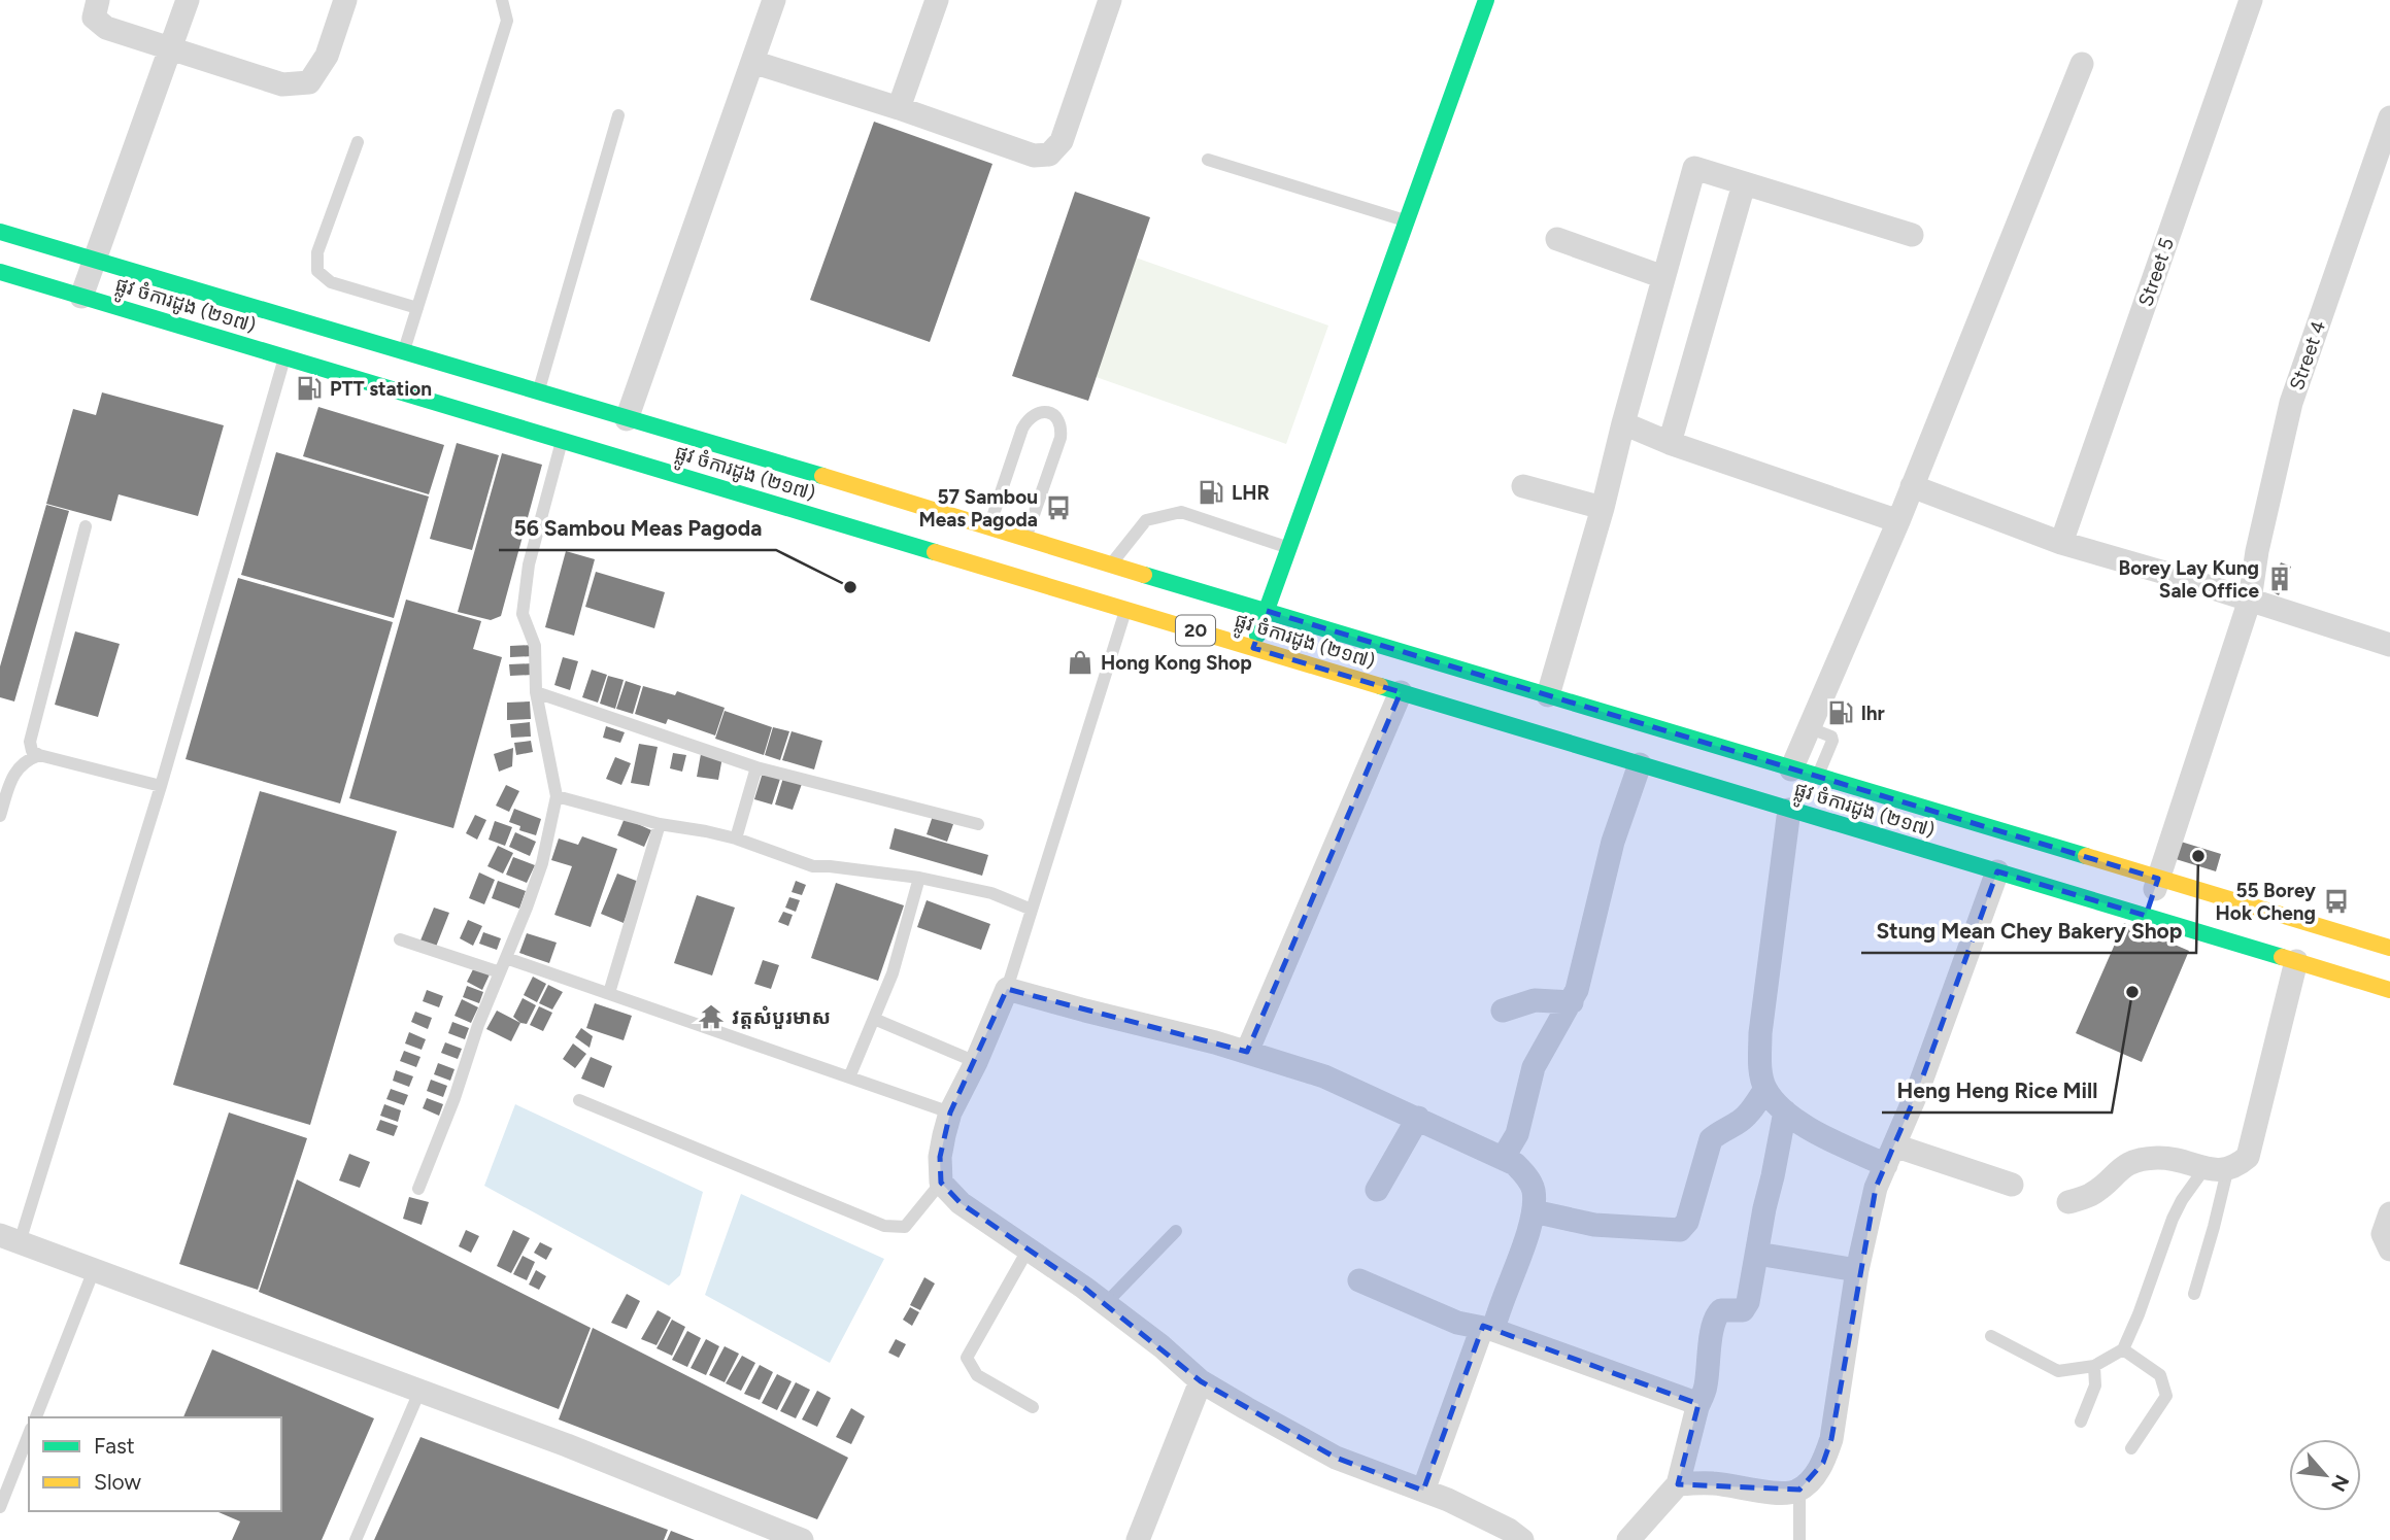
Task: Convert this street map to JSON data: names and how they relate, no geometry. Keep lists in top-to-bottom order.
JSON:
{
  "streets": {
    "main road": ["ផ្លូវ ចំការដូង (២១៧)", "20"],
    "street": ["Street 5", "Street 4"]
  },
  "crossings": [
    ["ផ្លូវ ចំការដូង (២១៧)", "Street 4"]
  ],
  "places": {
    "fuel station": ["PTT station", "LHR", "lhr"],
    "bus stop": ["57 Sambou Meas Pagoda", "55 Borey Hok Cheng"],
    "building": ["Borey Lay Kung Sale Office"],
    "other": ["56 Sambou Meas Pagoda", "Stung Mean Chey Bakery Shop", "Heng Heng Rice Mill"],
    "shop": ["Hong Kong Shop"],
    "temple": ["វត្តសំបួរមាស"]
  },
  "legend": ["Fast", "Slow"],
  "north": "bottom right"
}
